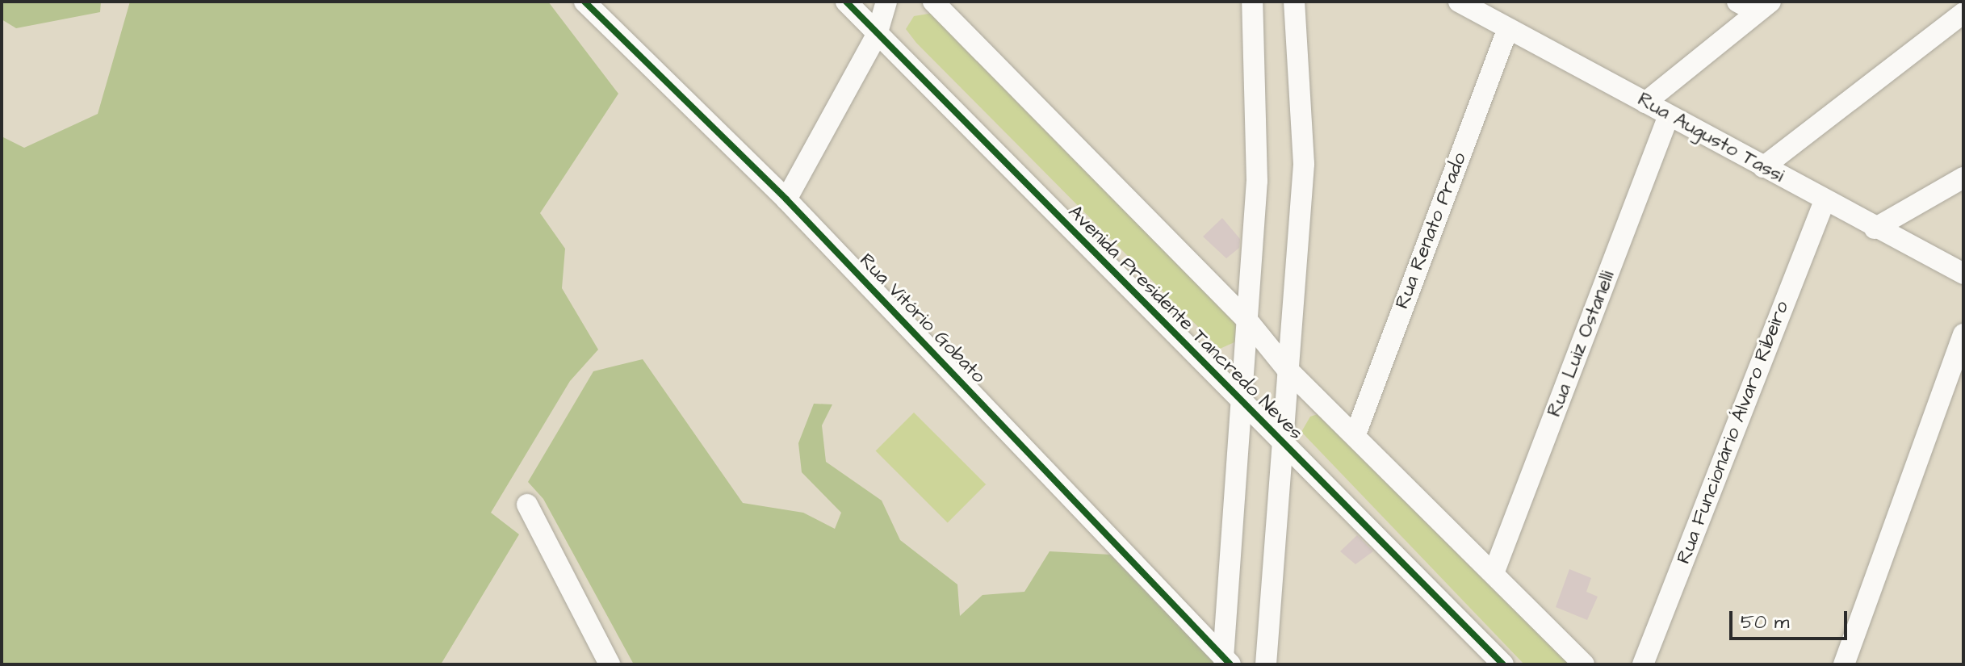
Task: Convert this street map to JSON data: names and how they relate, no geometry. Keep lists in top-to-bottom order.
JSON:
{
  "streets": {
    "street": [
      "Rua Augusto Tassi",
      "Rua Renato Prado",
      "Rua Vitório Gobato",
      "Avenida Presidente Tancredo Neves",
      "Rua Luiz Ostanelli",
      "Rua Funcionário Álvaro Ribeiro"
    ]
  },
  "crossings": [
    ["Rua Augusto Tassi", "Rua Renato Prado"],
    ["Rua Augusto Tassi", "Rua Luiz Ostanelli"],
    ["Rua Augusto Tassi", "Rua Funcionário Álvaro Ribeiro"],
    ["Rua Renato Prado", "Avenida Presidente Tancredo Neves"],
    ["Avenida Presidente Tancredo Neves", "Rua Luiz Ostanelli"]
  ],
  "scale_bar": "50 m"
}
